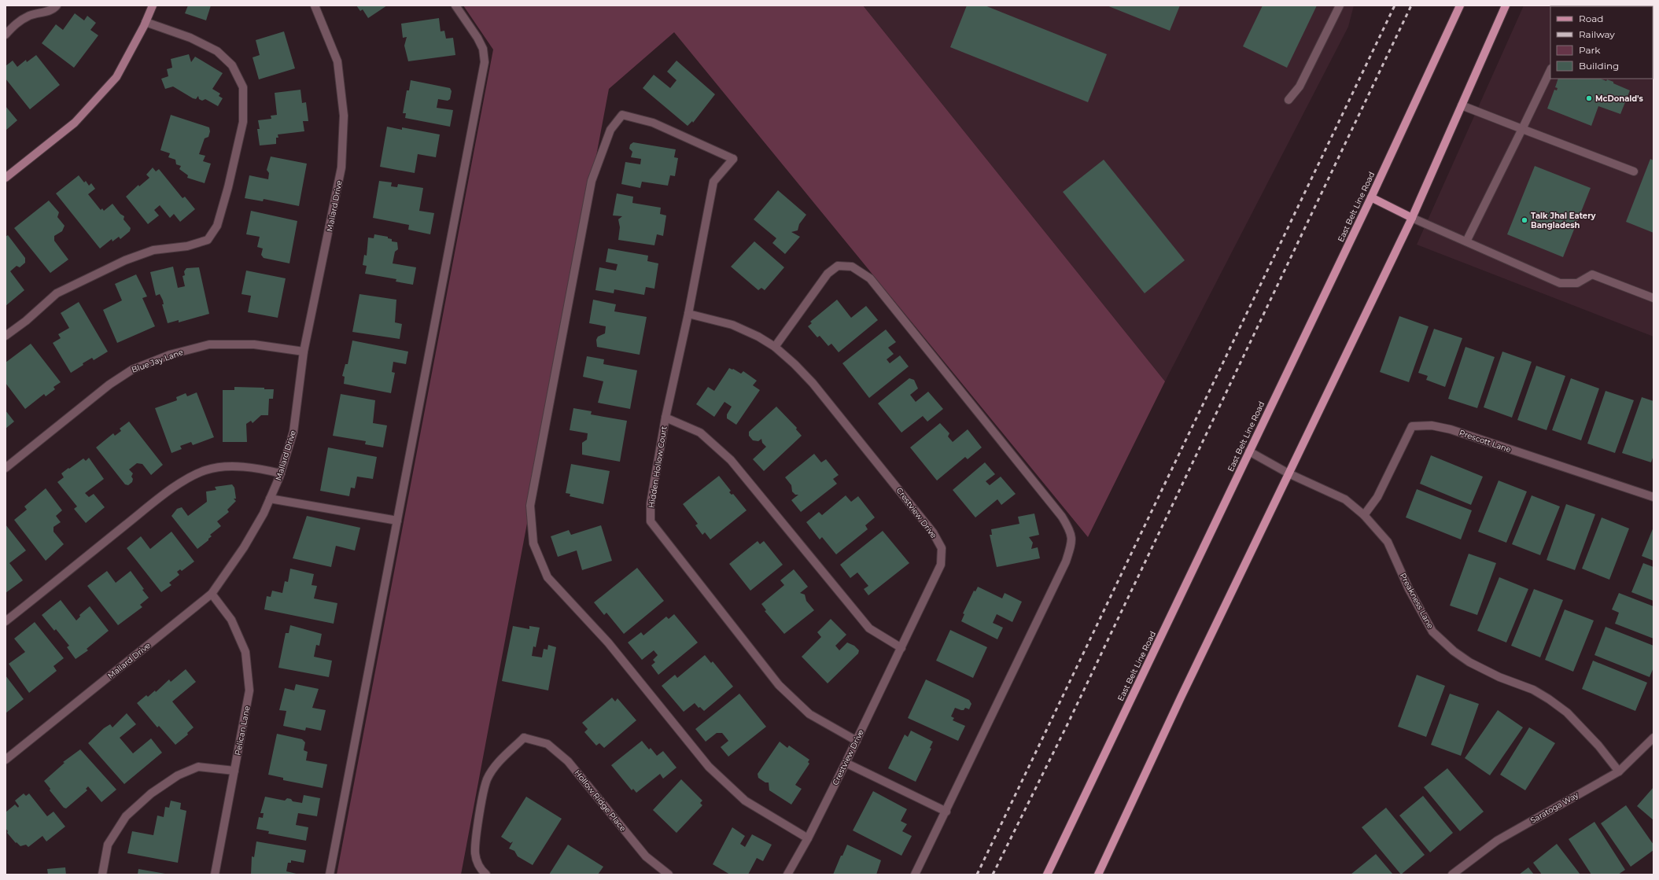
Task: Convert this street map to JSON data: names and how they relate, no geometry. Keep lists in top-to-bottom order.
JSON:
{
  "streets": {
    "main road": ["East Belt Line Road"],
    "street": [
      "Mallard Drive",
      "Blue Jay Lane",
      "Prescott Lane",
      "Hidden Hollow Court",
      "Crestview Drive",
      "Preakness Lane",
      "Pelican Lane",
      "Hollow Ridge Place",
      "Saratoga Way"
    ]
  },
  "crossings": [
    ["Mallard Drive", "Blue Jay Lane"],
    ["Mallard Drive", "Pelican Lane"],
    ["East Belt Line Road", "Preakness Lane"],
    ["Prescott Lane", "Preakness Lane"],
    ["Hidden Hollow Court", "Crestview Drive"],
    ["Preakness Lane", "Saratoga Way"]
  ],
  "places": ["McDonald's", "Talk Jhal Eatery Bangladesh"],
  "legend": [
    "Road",
    "Railway",
    "Park",
    "Building"
  ]
}
